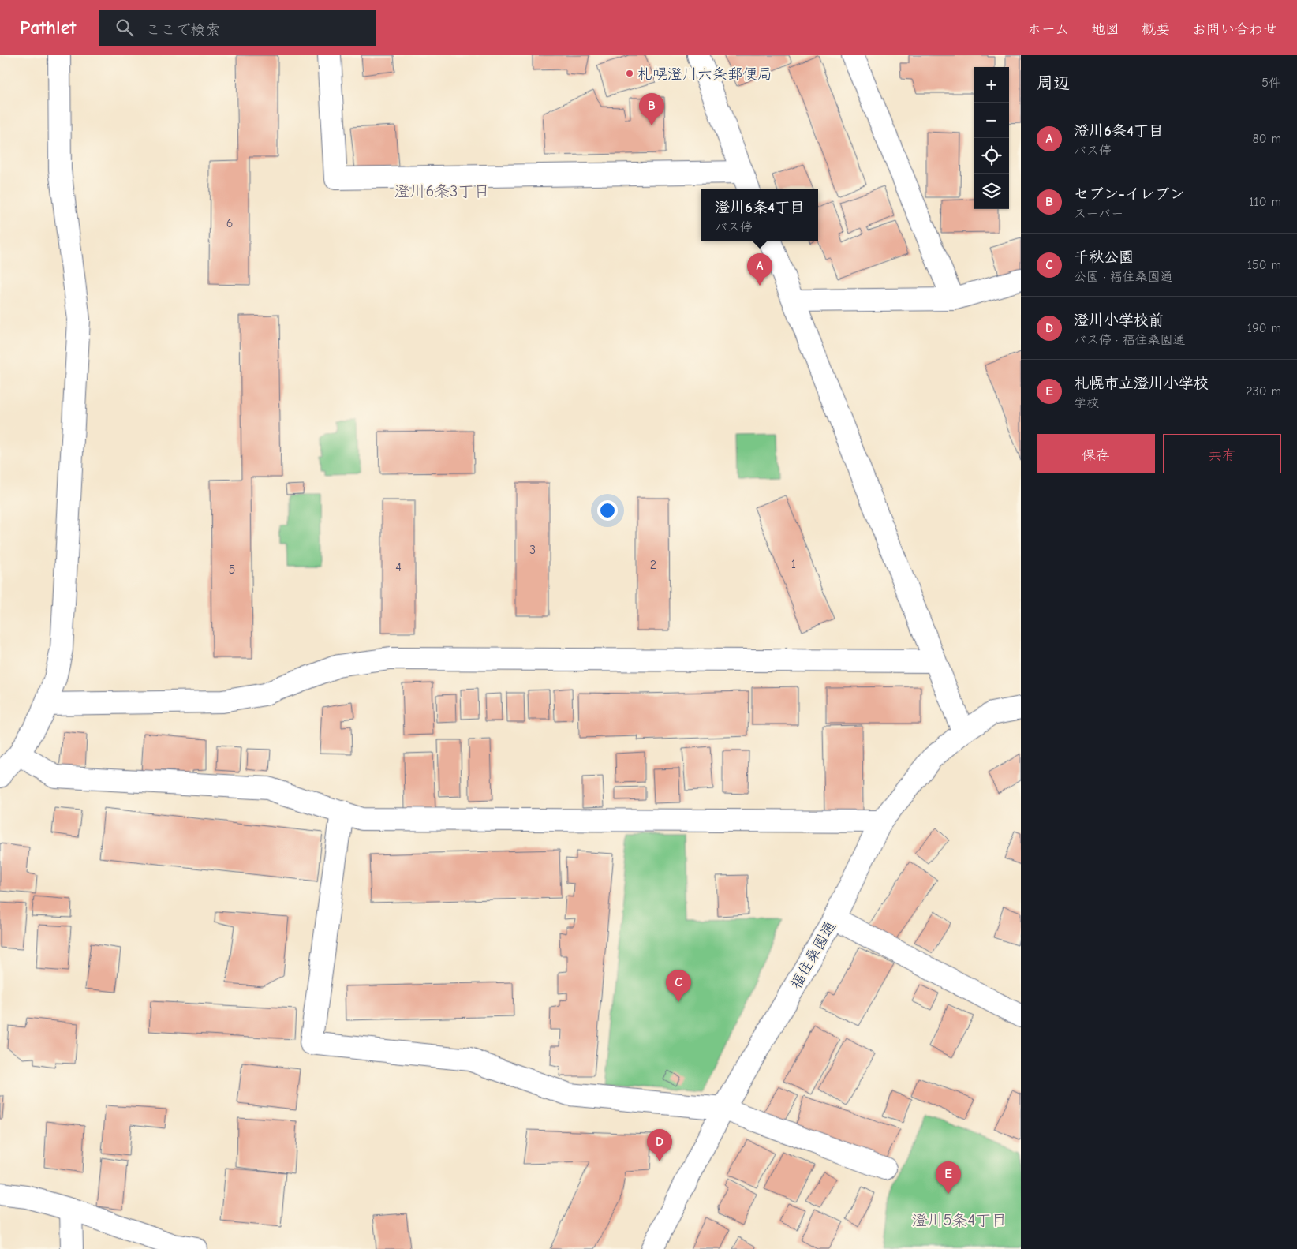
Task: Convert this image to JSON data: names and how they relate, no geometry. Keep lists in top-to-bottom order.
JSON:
{
  "streets": {
    "street": ["福住桑園通"]
  },
  "districts": ["澄川6条3丁目", "澄川5条4丁目"],
  "places": ["札幌澄川六条郵便局"],
  "house_numbers": [
    "6",
    "3",
    "1",
    "2",
    "4",
    "5"
  ],
  "page": {
    "header": "Pathlet",
    "search": "ここで検索",
    "nav": [
      "ホーム",
      "地図",
      "概要",
      "お問い合わせ"
    ],
    "heading": ["周辺", "5件"],
    "map_buttons": ["+", "−"],
    "pins": [
      "B",
      "A",
      "C",
      "D",
      "E"
    ],
    "list": [
      {
        "mark": "A",
        "name": "澄川6条4丁目",
        "note": "バス停",
        "value": "80 m"
      },
      {
        "mark": "B",
        "name": "セブン-イレブン",
        "note": "スーパー",
        "value": "110 m"
      },
      {
        "mark": "C",
        "name": "千秋公園",
        "note": "公園 · 福住桑園通",
        "value": "150 m"
      },
      {
        "mark": "D",
        "name": "澄川小学校前",
        "note": "バス停 · 福住桑園通",
        "value": "190 m"
      },
      {
        "mark": "E",
        "name": "札幌市立澄川小学校",
        "note": "学校",
        "value": "230 m"
      }
    ],
    "popup": ["澄川6条4丁目", "バス停"],
    "buttons": ["保存", "共有"]
  }
}
